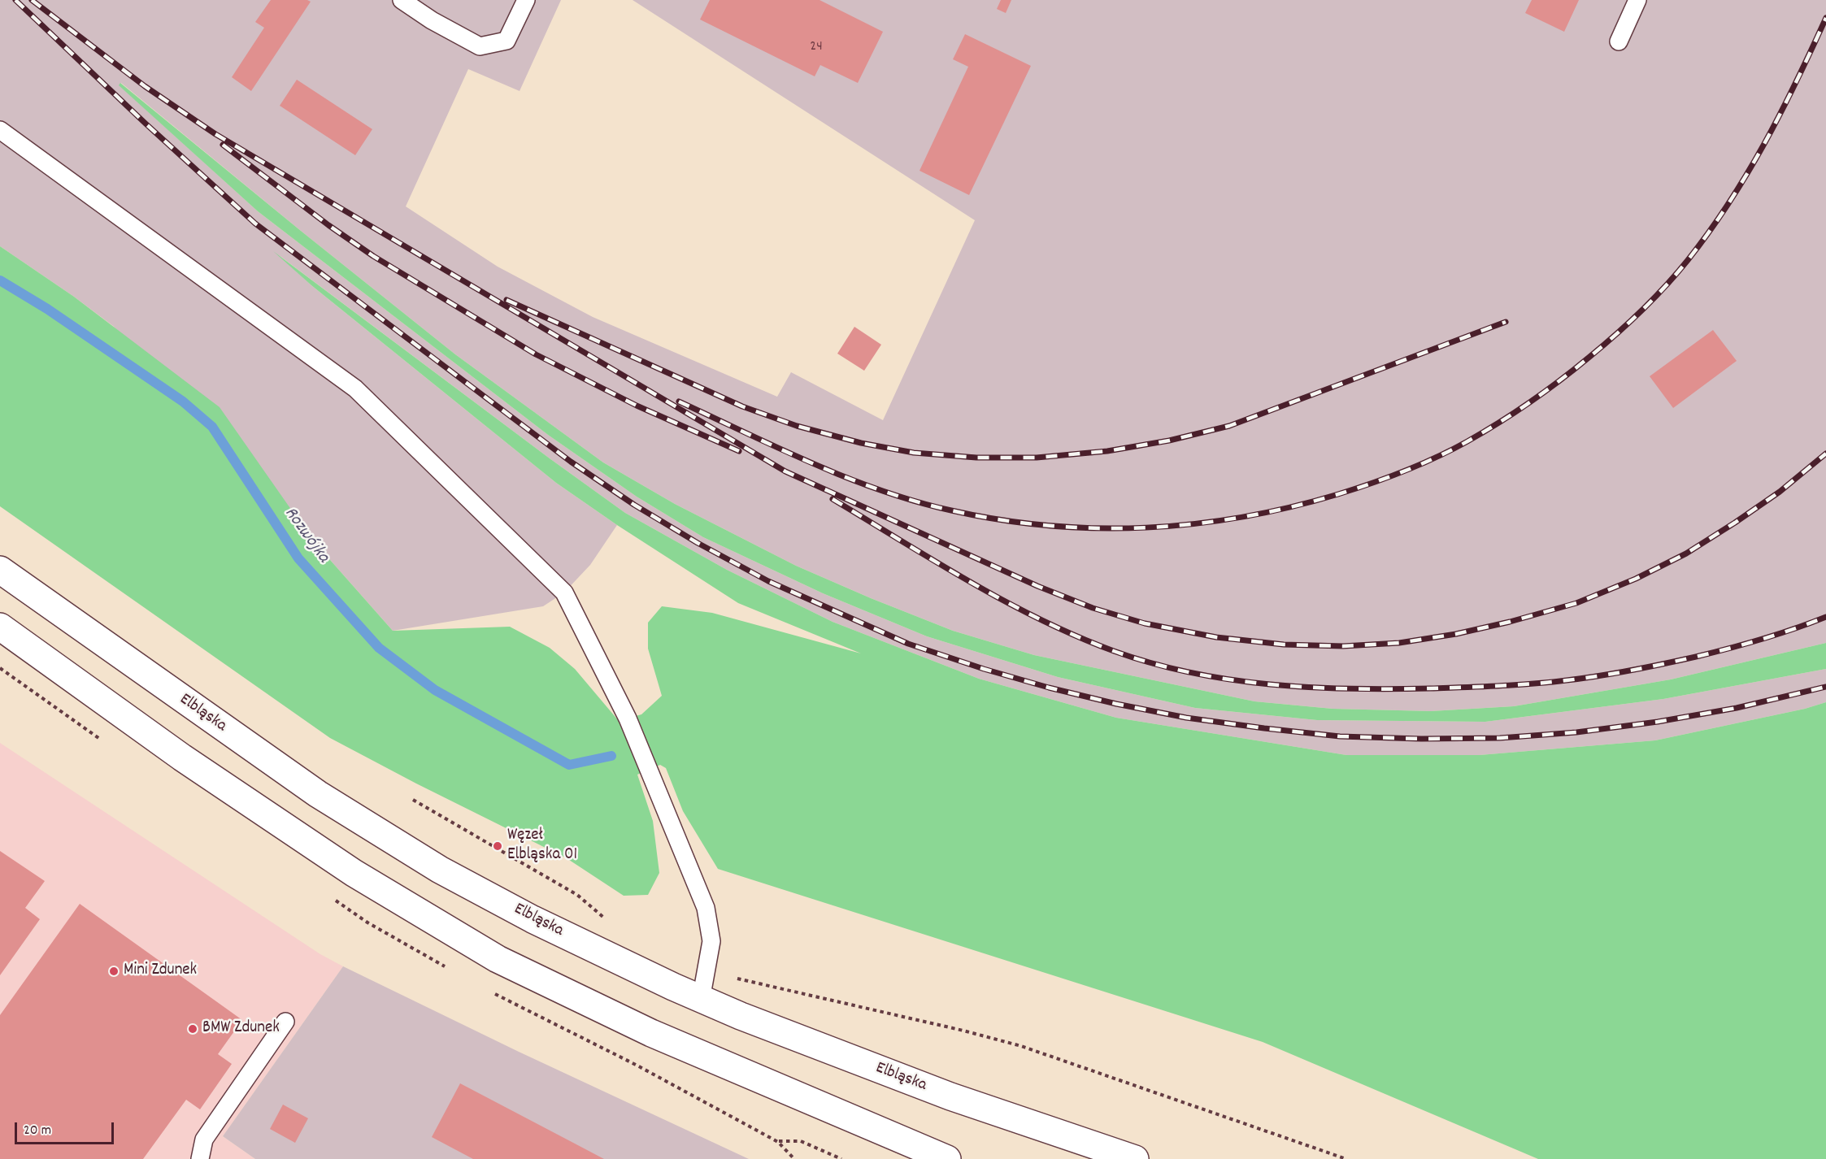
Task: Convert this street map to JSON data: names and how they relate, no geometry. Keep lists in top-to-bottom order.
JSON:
{
  "streets": {
    "main road": ["Elbląska"]
  },
  "water": ["Rozwójka"],
  "places": ["Węzeł Elbląska 01", "Mini Zdunek", "BMW Zdunek"],
  "house_numbers": ["24"],
  "scale_bar": "20 m"
}
